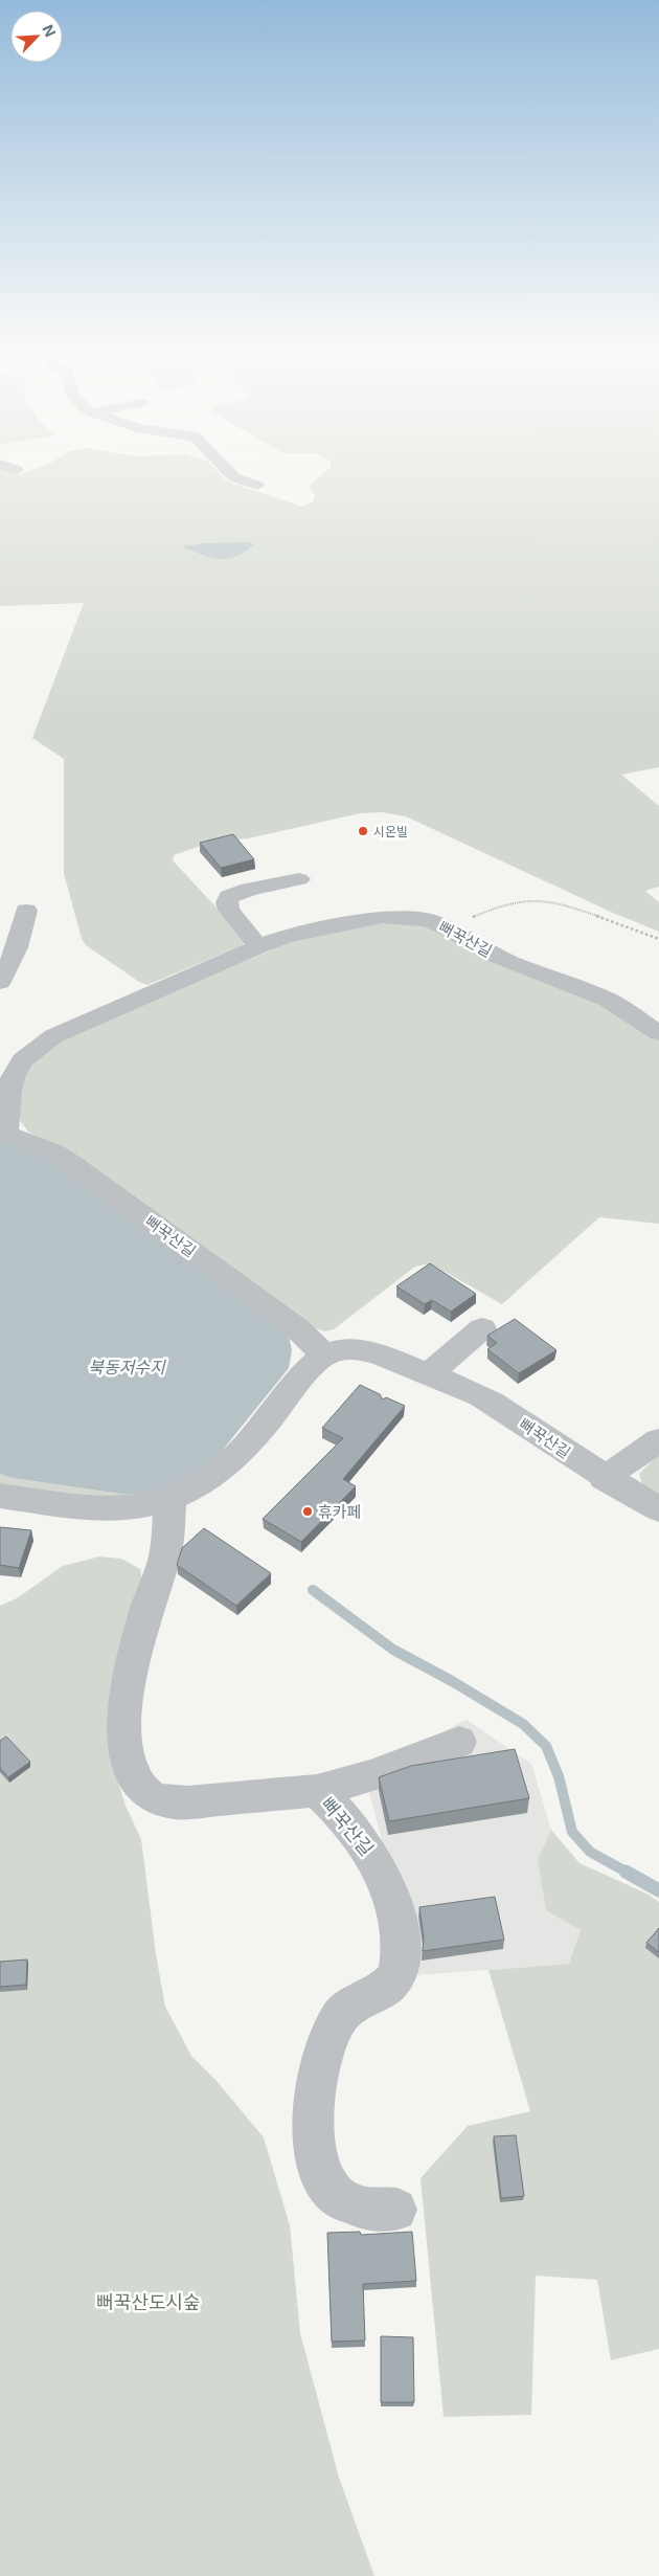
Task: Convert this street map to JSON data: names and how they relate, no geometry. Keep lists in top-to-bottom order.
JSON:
{
  "streets": {
    "street": ["뻐꾹산길"]
  },
  "water": ["북동저수지"],
  "parks": ["뻐꾹산도시숲"],
  "places": ["시온빌", "휴카페"],
  "north": "top right"
}
